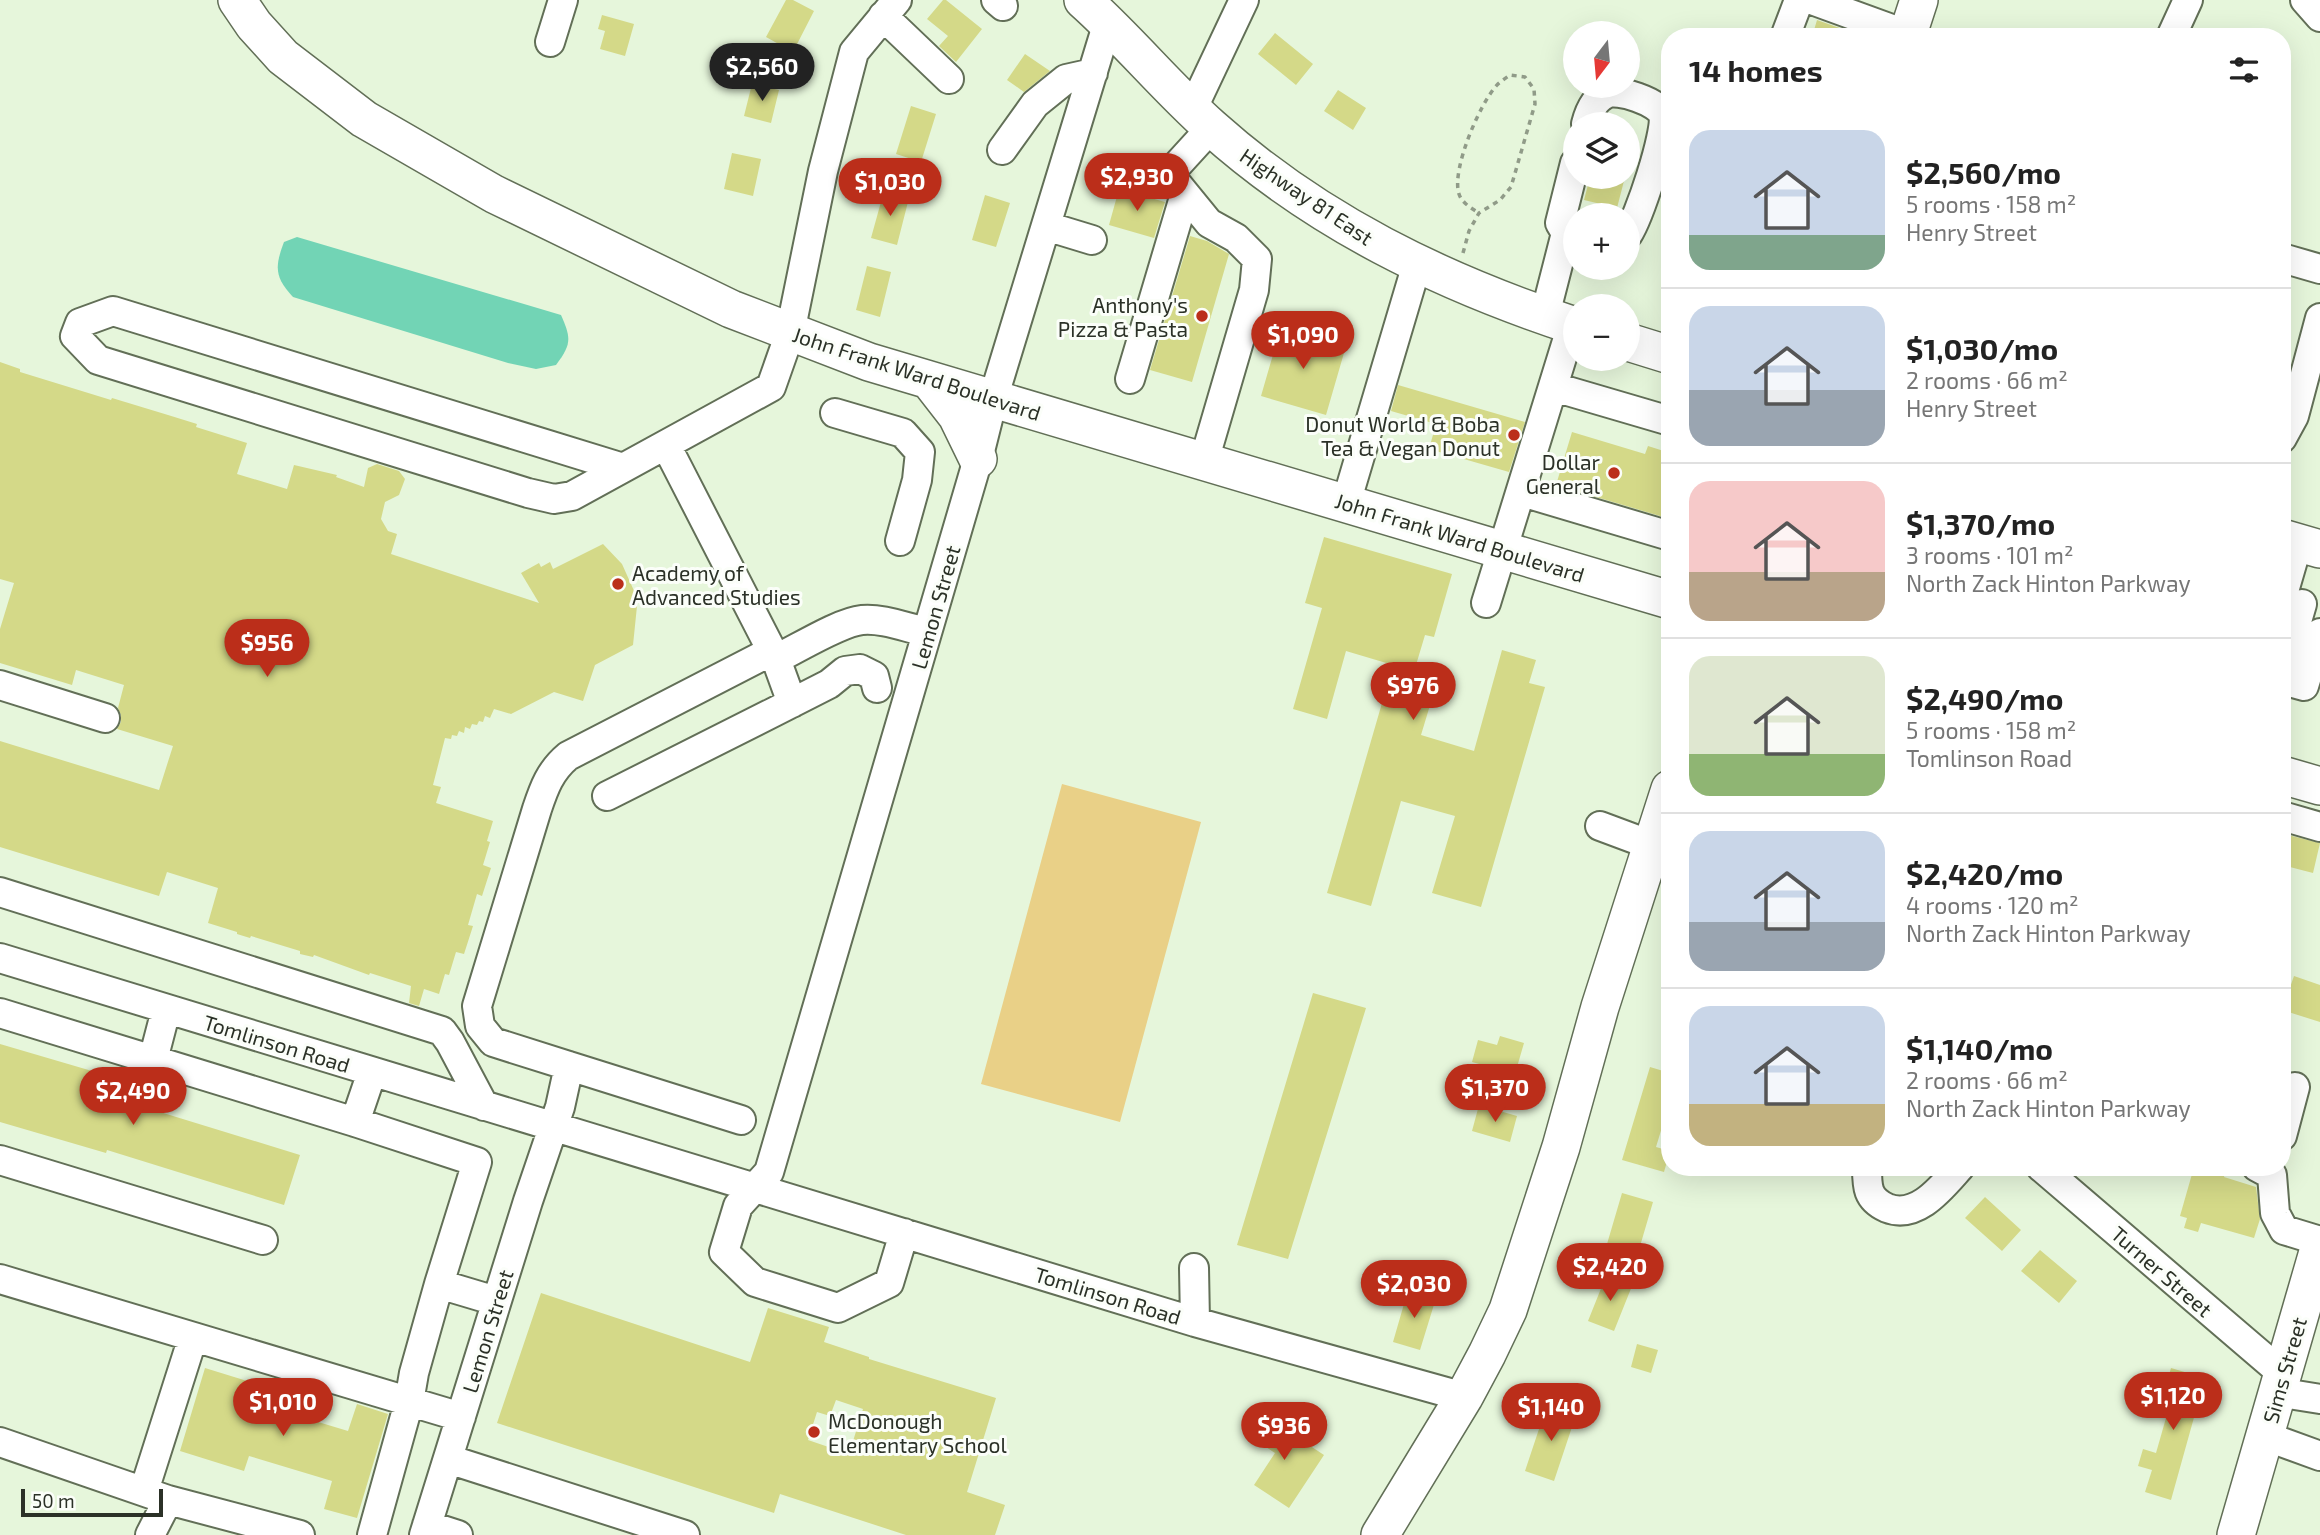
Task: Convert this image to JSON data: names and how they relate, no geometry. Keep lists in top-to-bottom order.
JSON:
{
  "streets": {
    "main road": ["Highway 81 East", "John Frank Ward Boulevard", "Sims Street"],
    "street": ["Lemon Street", "Tomlinson Road", "Turner Street"]
  },
  "crossings": [
    ["Highway 81 East", "Lemon Street"],
    ["John Frank Ward Boulevard", "Lemon Street"],
    ["Lemon Street", "Tomlinson Road"],
    ["Turner Street", "Sims Street"]
  ],
  "places": [
    "Anthony's Pizza & Pasta",
    "Donut World & Boba Tea & Vegan Donut",
    "Dollar General",
    "Academy of Advanced Studies",
    "McDonough Elementary School"
  ],
  "scale_bar": "50 m",
  "north": "bottom",
  "page": {
    "map_buttons": ["+", "−"],
    "heading": "14 homes",
    "price": [
      "$2,560",
      "$2,930",
      "$1,030",
      "$1,090",
      "$956",
      "$976",
      "$1,370",
      "$2,490",
      "$2,420",
      "$2,030",
      "$1,120",
      "$1,010",
      "$1,140",
      "$936"
    ],
    "list": [
      {
        "name": "$2,560/mo",
        "note": "5 rooms · 158 m² · Henry Street"
      },
      {
        "name": "$1,030/mo",
        "note": "2 rooms · 66 m² · Henry Street"
      },
      {
        "name": "$1,370/mo",
        "note": "3 rooms · 101 m² · North Zack Hinton Parkway"
      },
      {
        "name": "$2,490/mo",
        "note": "5 rooms · 158 m² · Tomlinson Road"
      },
      {
        "name": "$2,420/mo",
        "note": "4 rooms · 120 m² · North Zack Hinton Parkway"
      },
      {
        "name": "$1,140/mo",
        "note": "2 rooms · 66 m² · North Zack Hinton Parkway"
      }
    ],
    "scale": "50 m"
  }
}
